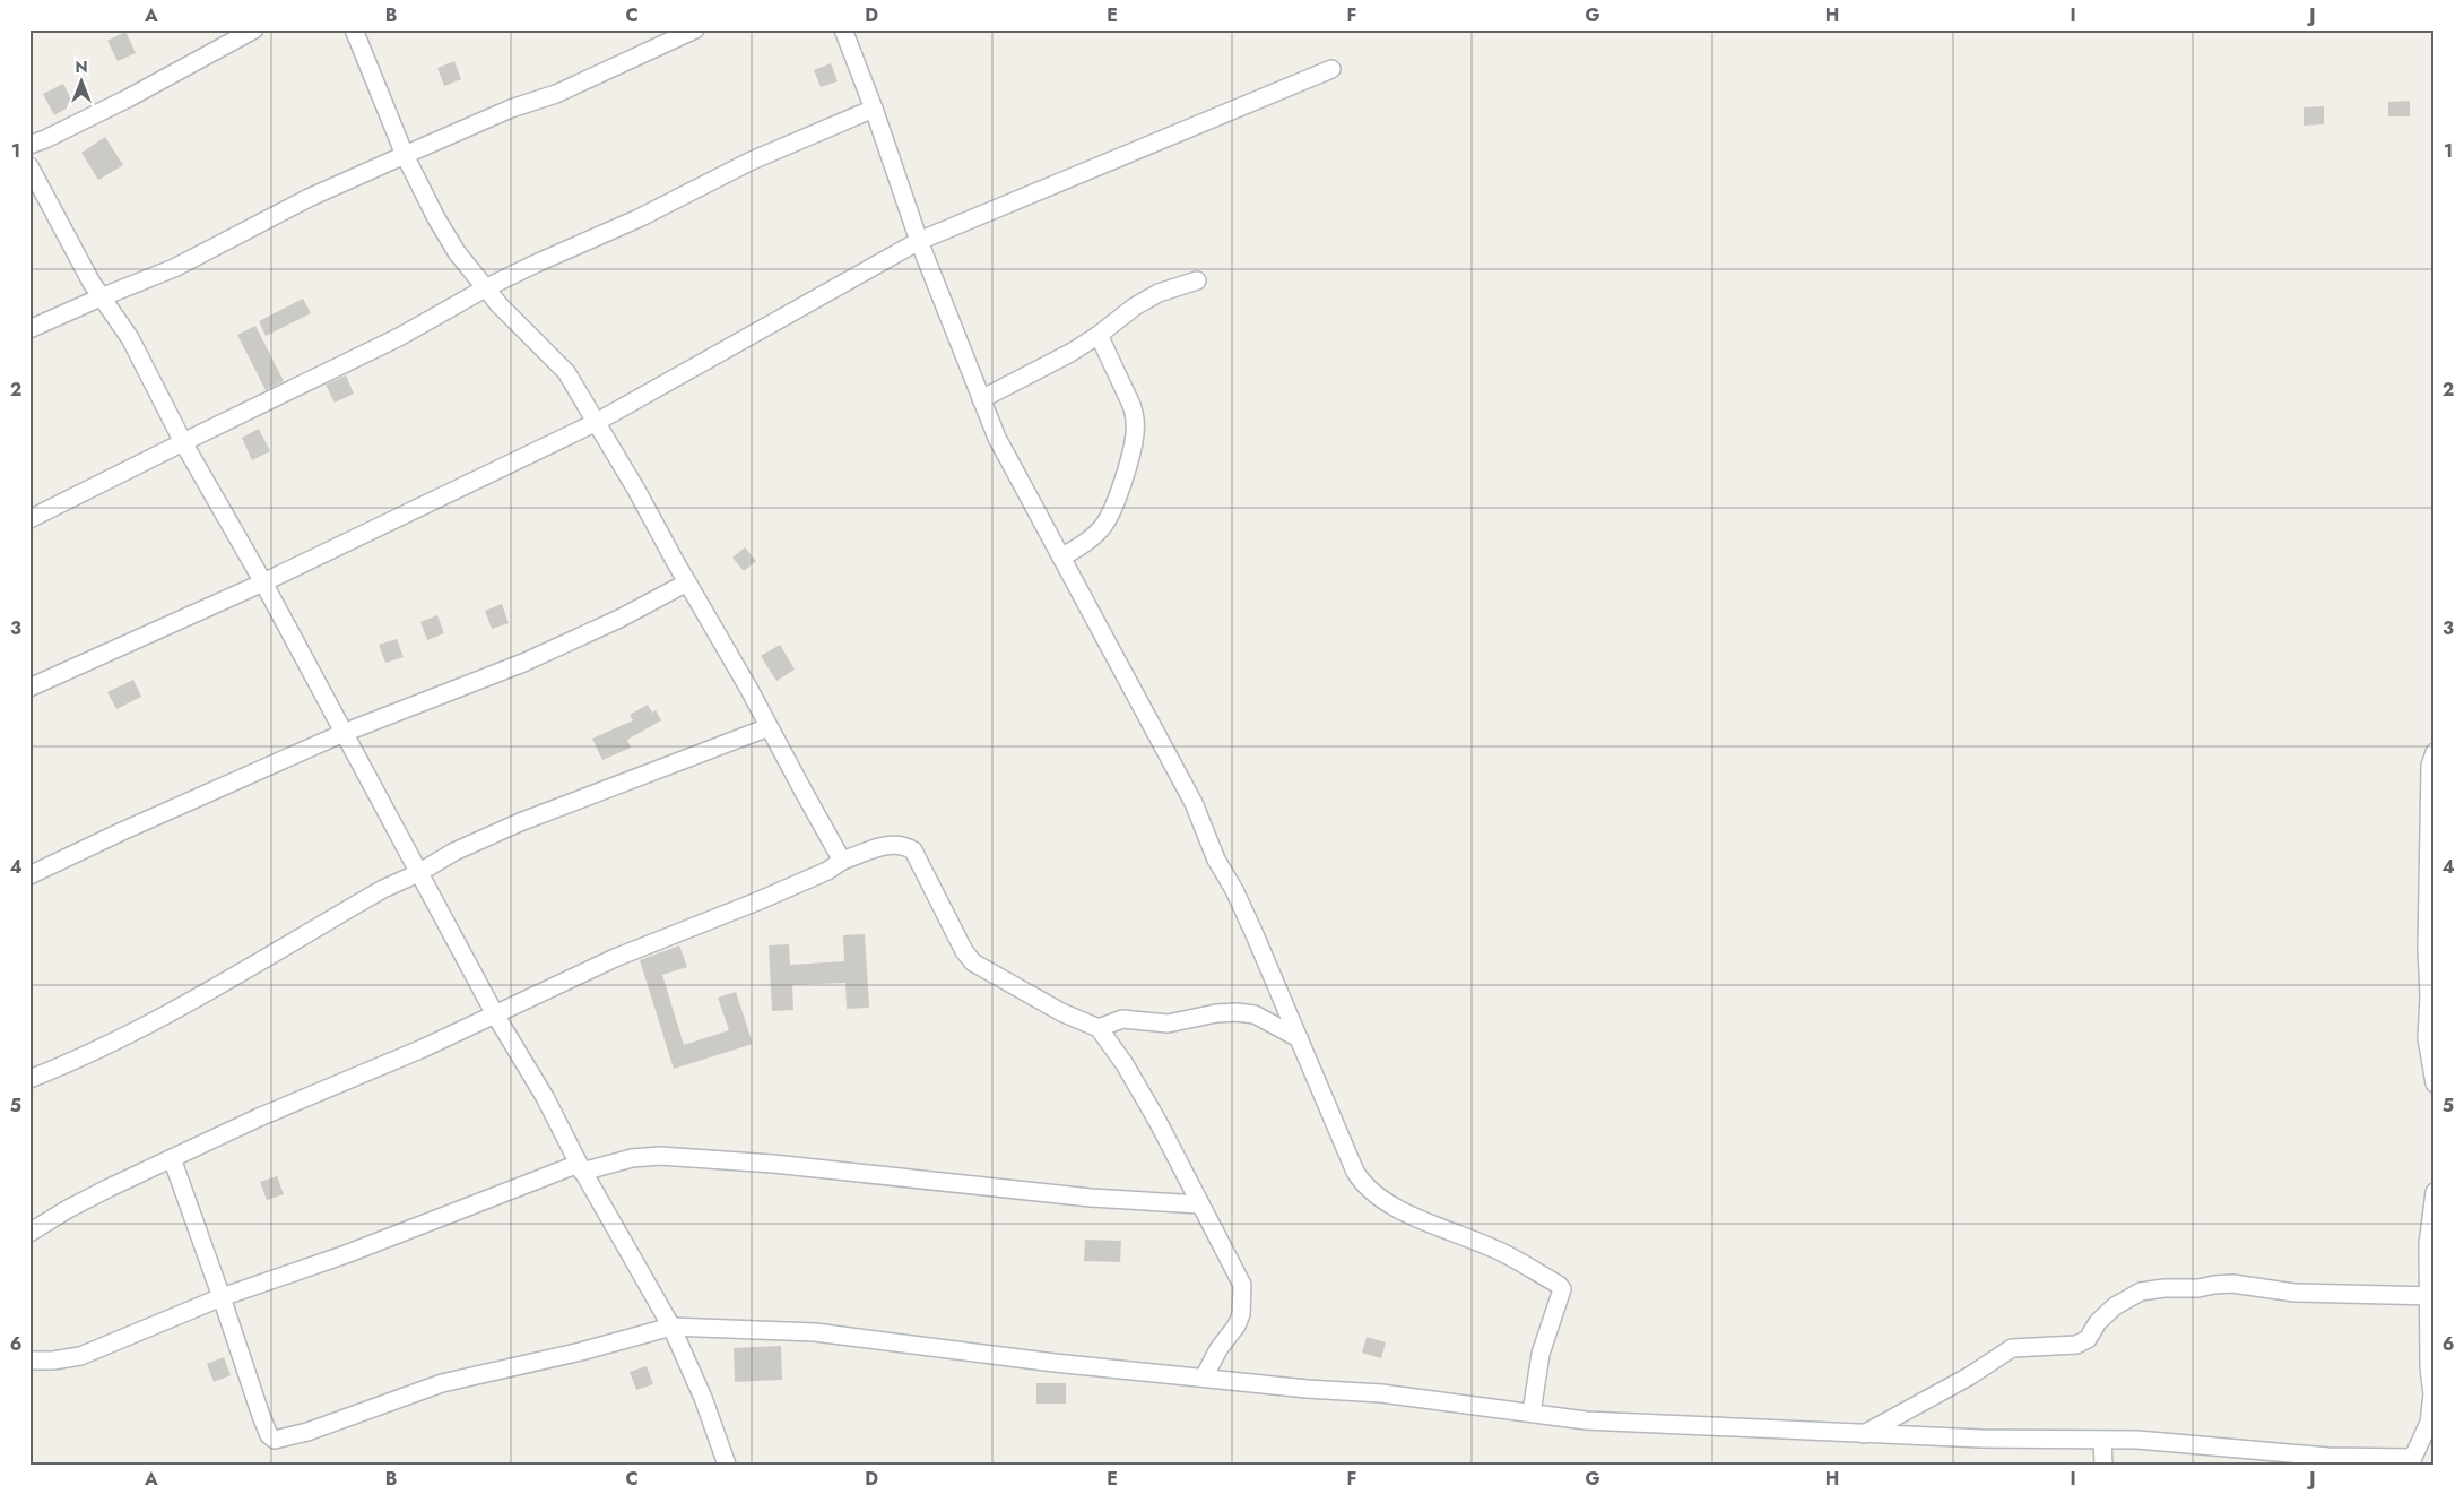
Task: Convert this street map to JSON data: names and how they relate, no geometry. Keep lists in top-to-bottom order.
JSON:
{
  "north": "top",
  "grid": {
    "columns": [
      "A",
      "B",
      "C",
      "D",
      "E",
      "F",
      "G",
      "H",
      "I",
      "J"
    ],
    "rows": [
      "1",
      "2",
      "3",
      "4",
      "5",
      "6"
    ]
  }
}
